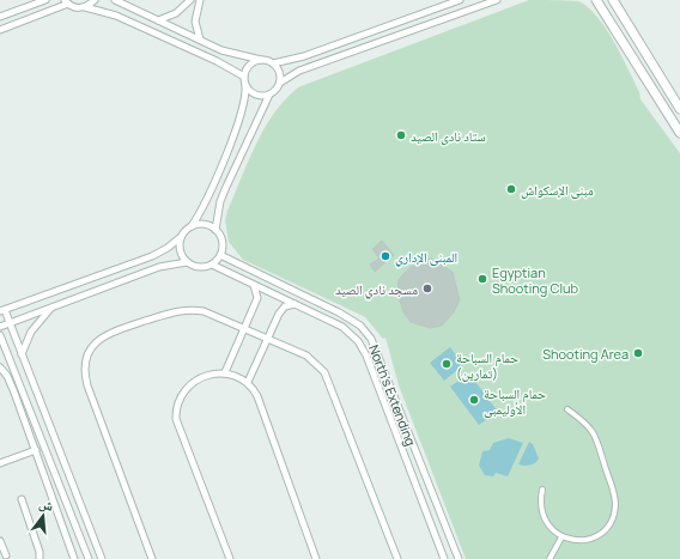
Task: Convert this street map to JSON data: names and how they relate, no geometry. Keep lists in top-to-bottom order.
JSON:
{
  "streets": {
    "street": ["North's Extending"]
  },
  "places": [
    "ستاد نادى الصيد",
    "مبنى الإسكواش",
    "المبنى الإداري",
    "Egyptian Shooting Club",
    "مسجد نادي الصيد",
    "Shooting Area",
    "حمام السباحة (تمارين)",
    "حمام السباحة الأوليمبى"
  ],
  "north": "top"
}
